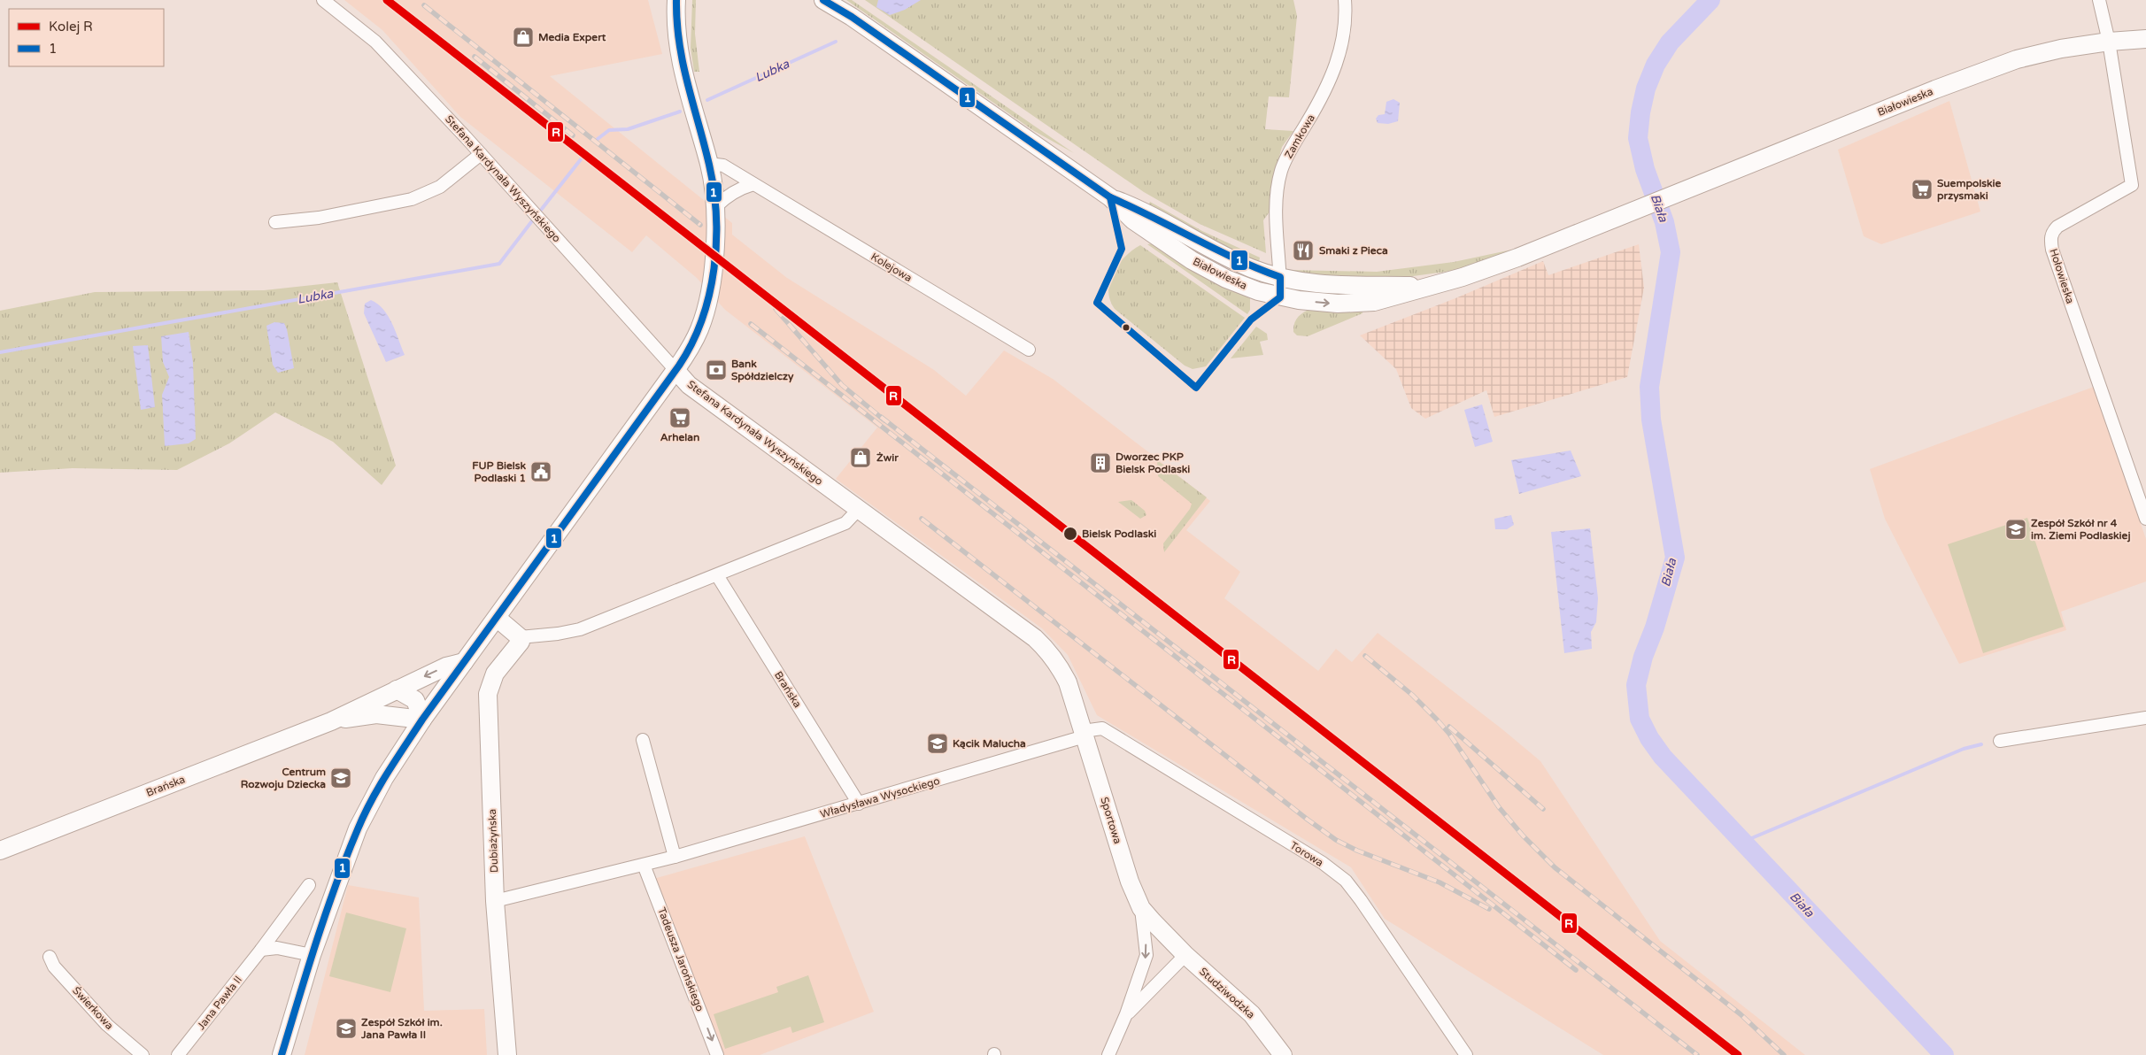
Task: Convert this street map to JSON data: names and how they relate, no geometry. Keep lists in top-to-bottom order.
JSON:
{
  "streets": {
    "main road": [
      "Białowieska",
      "Stefana Kardynała Wyszyńskiego",
      "Brańska",
      "Sportowa",
      "Dubiażyńska",
      "Studziwodzka"
    ],
    "street": [
      "Zamkowa",
      "Kolejowa",
      "Hołowieska",
      "Władysława Wysockiego",
      "Torowa",
      "Tadeusza Jarońskiego",
      "Jana Pawła II",
      "Świerkowa"
    ]
  },
  "crossings": [
    ["Białowieska", "Zamkowa"],
    ["Białowieska", "Hołowieska"],
    ["Stefana Kardynała Wyszyńskiego", "Władysława Wysockiego"],
    ["Stefana Kardynała Wyszyńskiego", "Sportowa"],
    ["Stefana Kardynała Wyszyńskiego", "Torowa"],
    ["Brańska", "Władysława Wysockiego"],
    ["Władysława Wysockiego", "Sportowa"],
    ["Władysława Wysockiego", "Dubiażyńska"],
    ["Władysława Wysockiego", "Torowa"],
    ["Władysława Wysockiego", "Tadeusza Jarońskiego"],
    ["Sportowa", "Torowa"],
    ["Sportowa", "Studziwodzka"]
  ],
  "one_way": ["Tadeusza Jarońskiego"],
  "water": ["Lubka", "Biała"],
  "places": {
    "shop": ["Media Expert", "Żwir"],
    "supermarket": ["Suempolskie przysmaki", "Arhelan"],
    "restaurant": ["Smaki z Pieca"],
    "bank": ["Bank Spółdzielczy"],
    "building": ["Dworzec PKP Bielsk Podlaski"],
    "public building": ["FUP Bielsk Podlaski 1"],
    "school or university": [
      "Zespół Szkół nr 4 im. Ziemi Podlaskiej",
      "Kącik Malucha",
      "Centrum Rozwoju Dziecka",
      "Zespół Szkół im. Jana Pawła II"
    ],
    "other": ["Bielsk Podlaski"]
  },
  "lines": ["rail line R", "transit line 1"],
  "legend": ["Kolej R", "1"]
}
